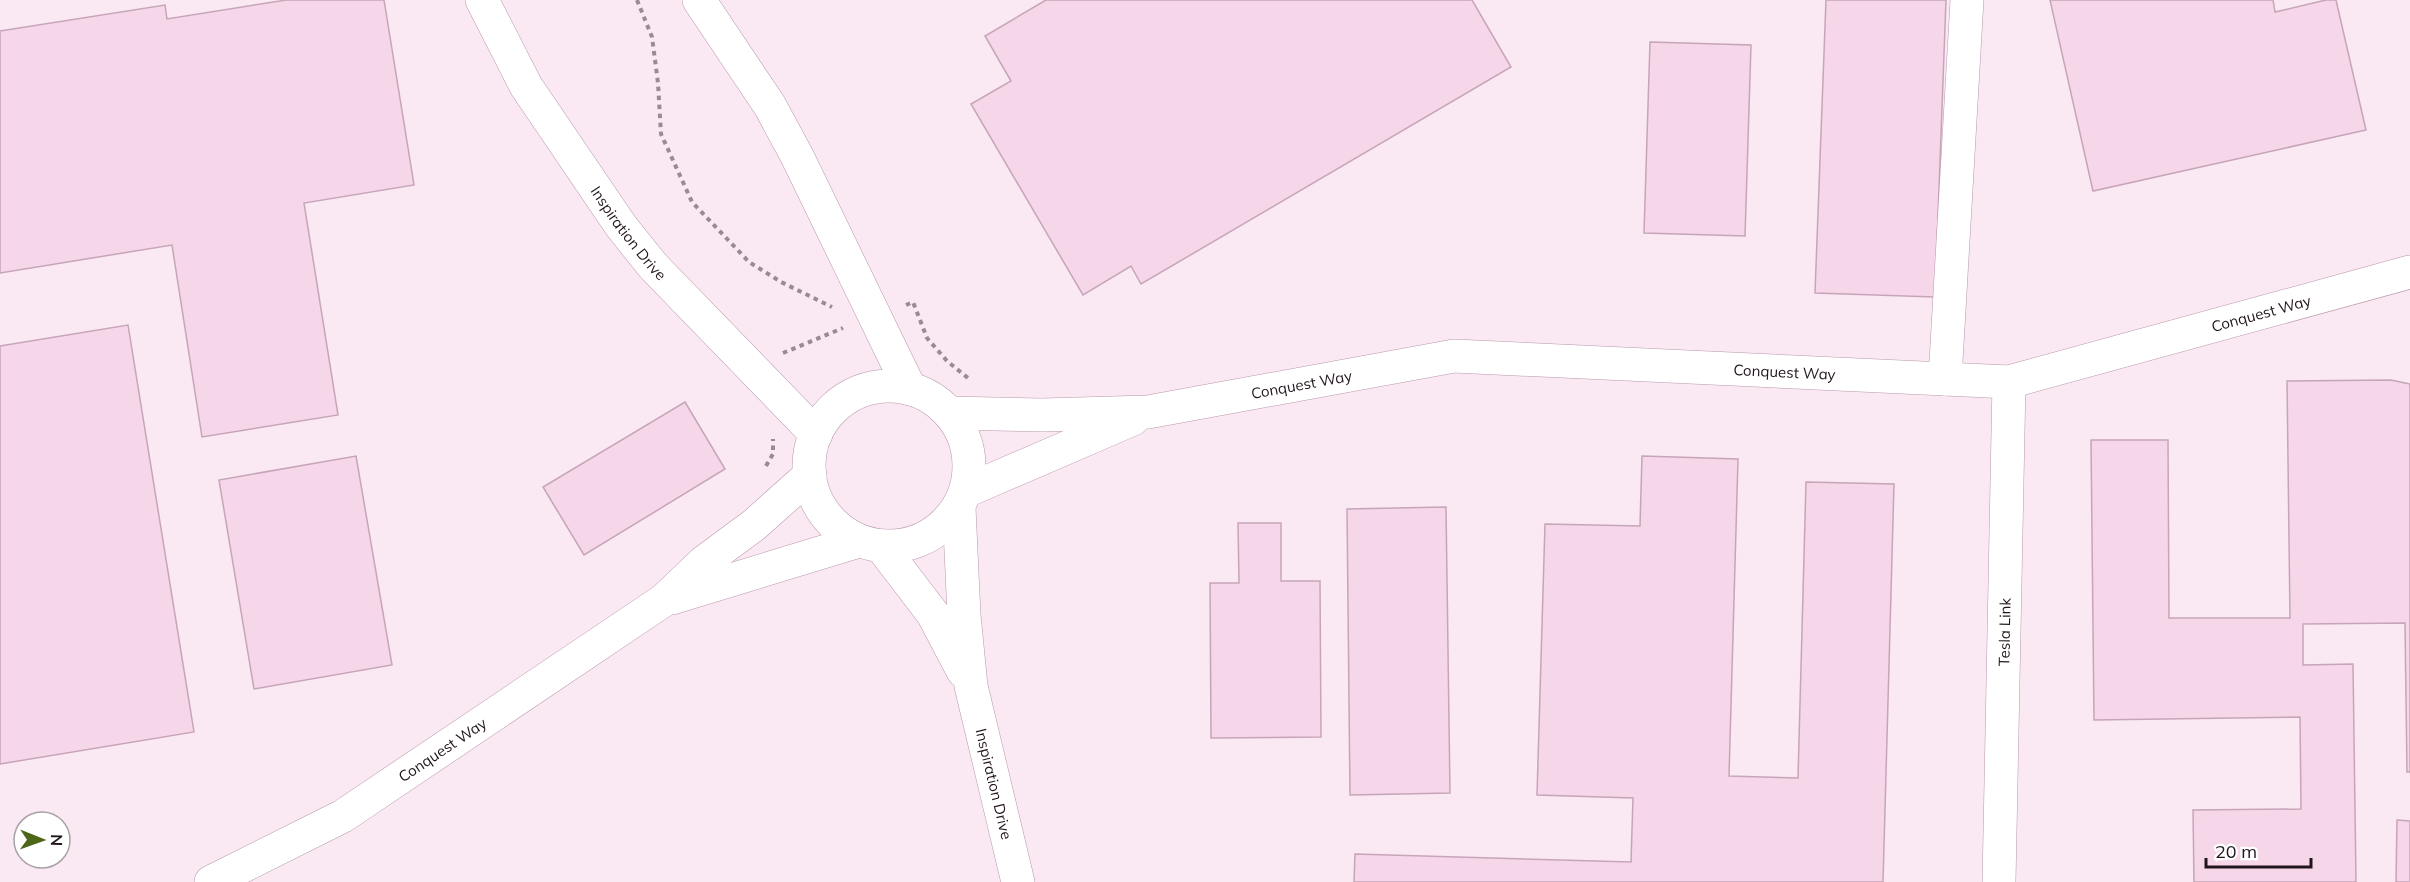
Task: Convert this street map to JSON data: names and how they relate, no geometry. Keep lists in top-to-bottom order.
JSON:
{
  "streets": {
    "street": ["Inspiration Drive", "Conquest Way", "Tesla Link"]
  },
  "crossings": [
    ["Inspiration Drive", "Conquest Way"],
    ["Conquest Way", "Tesla Link"]
  ],
  "scale_bar": "20 m",
  "north": "right"
}
